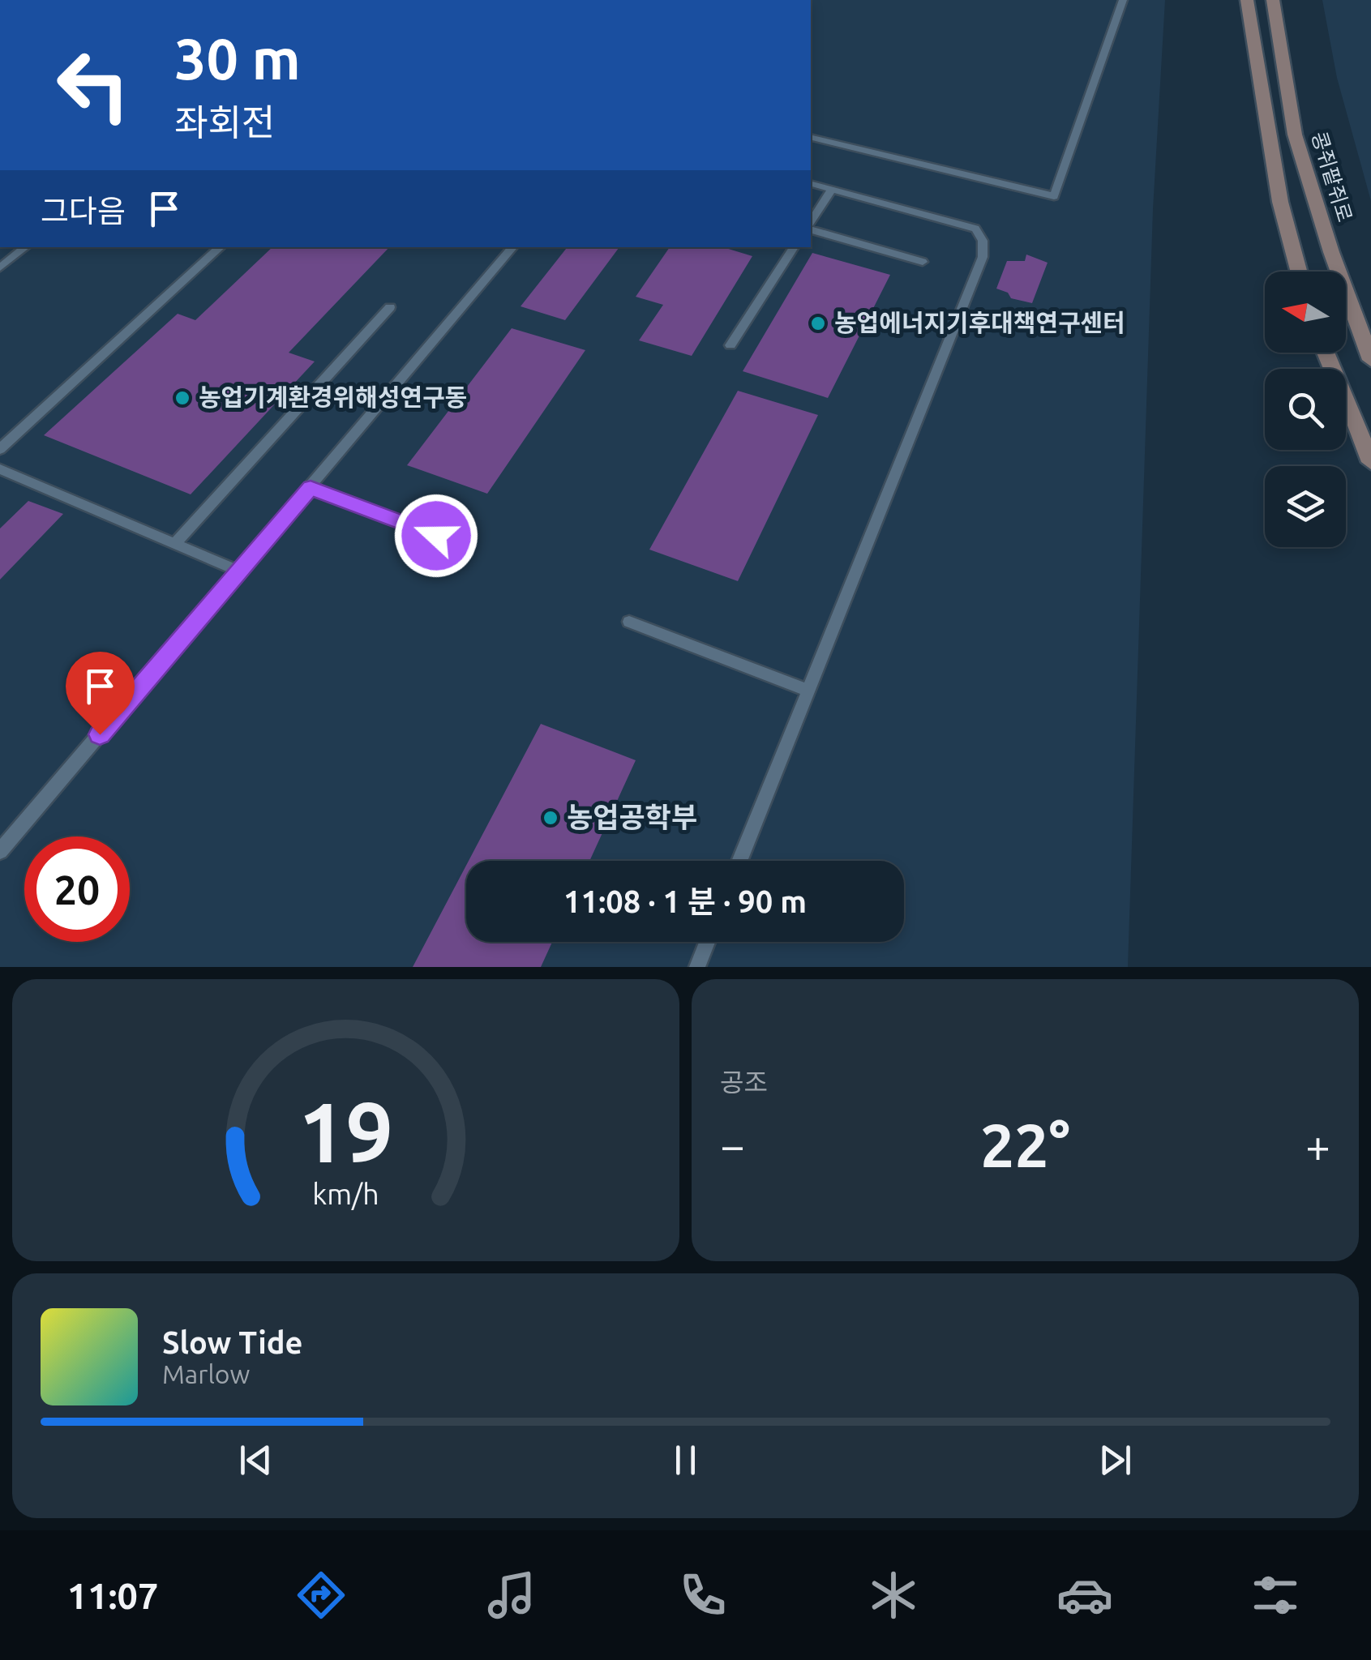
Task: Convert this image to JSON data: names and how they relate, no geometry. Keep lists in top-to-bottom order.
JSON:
{
  "streets": {
    "main road": ["콩쥐팥쥐로"]
  },
  "places": ["농업에너지기후대책연구센터", "농업기계환경위해성연구동", "농업공학부"],
  "north": "left",
  "page": {
    "turn": ["30 m", "좌회전"],
    "then": "그다음",
    "limit": "20",
    "trip": "11:08 · 1 분 · 90 m",
    "tile": "공조",
    "heat": ["−", "22°", "+"],
    "song": ["Slow Tide", "Marlow"],
    "tabs": "11:07",
    "gauge": ["19", "km/h"]
  }
}
